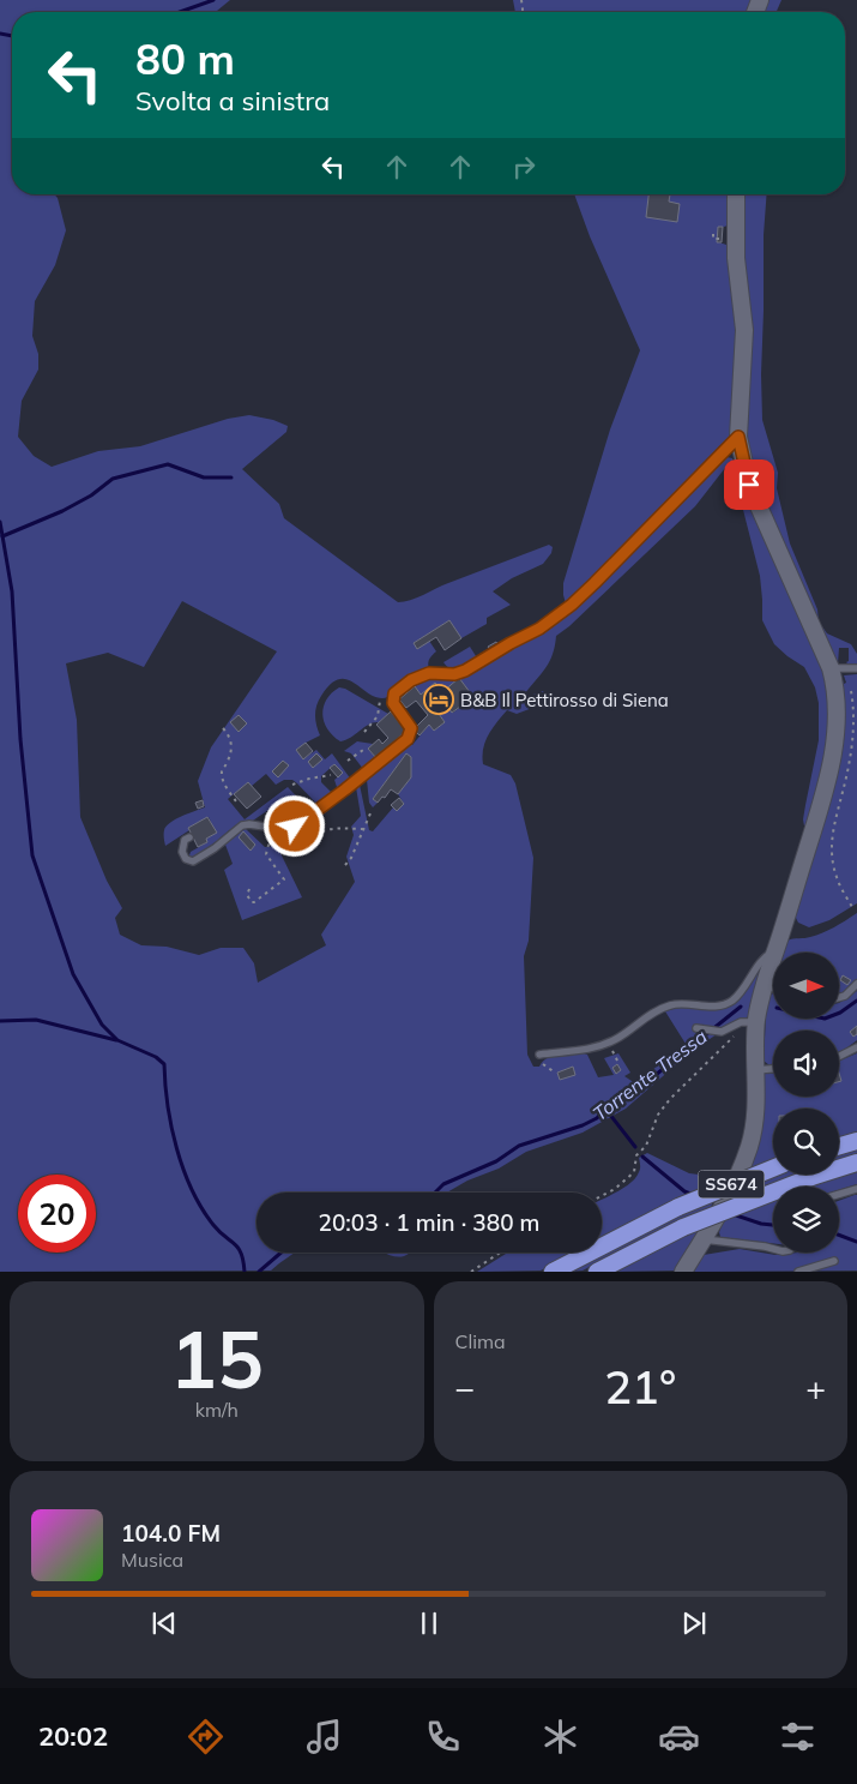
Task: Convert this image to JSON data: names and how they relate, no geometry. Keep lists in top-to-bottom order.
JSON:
{
  "streets": {
    "highway": ["SS674"]
  },
  "water": ["Torrente Tressa"],
  "places": {
    "hotel": ["B&B Il Pettirosso di Siena"]
  },
  "north": "right",
  "page": {
    "turn": ["80 m", "Svolta a sinistra"],
    "limit": "20",
    "trip": "20:03 · 1 min · 380 m",
    "tile": [
      ["15", "km/h"],
      "Clima"
    ],
    "heat": ["−", "21°", "+"],
    "song": ["104.0 FM", "Musica"],
    "tabs": "20:02"
  }
}
